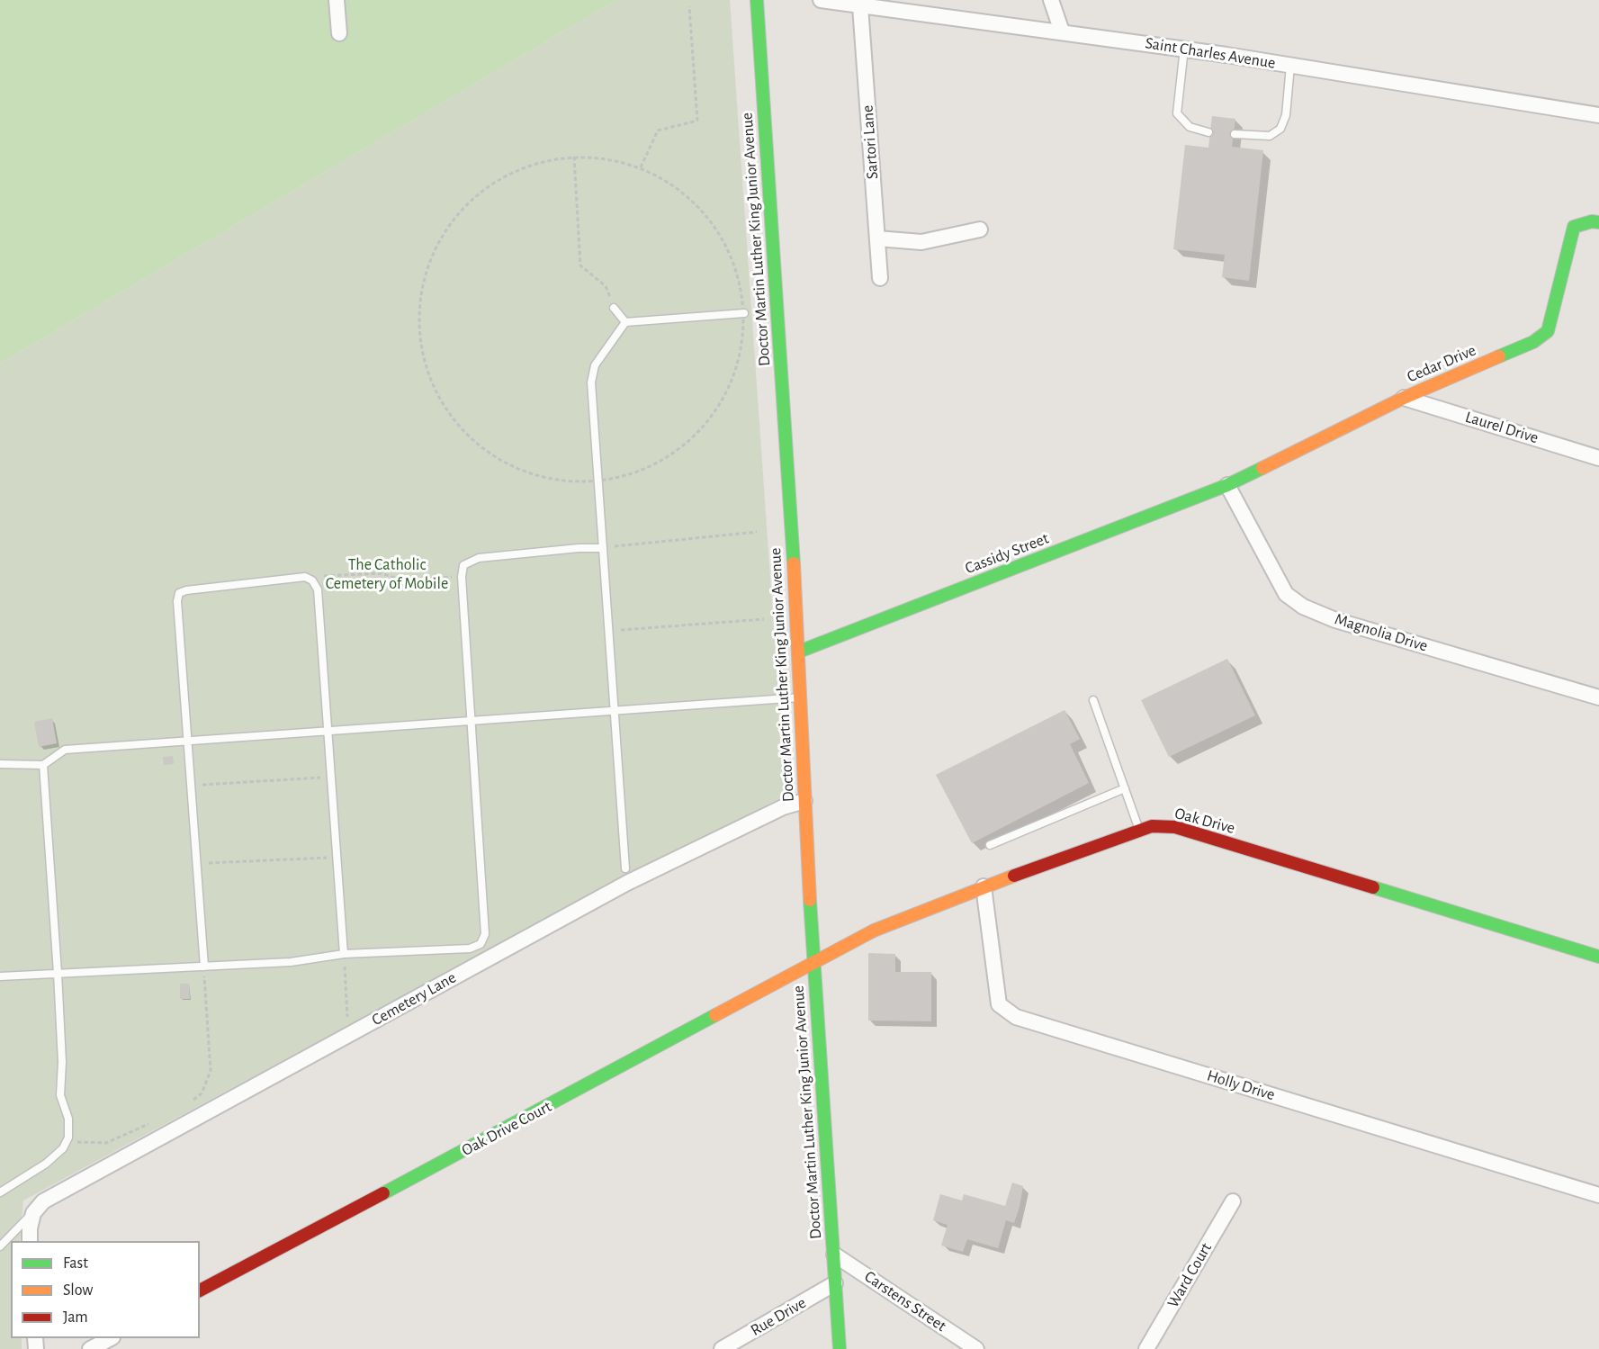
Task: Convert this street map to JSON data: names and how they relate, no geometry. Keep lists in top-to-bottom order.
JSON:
{
  "streets": {
    "street": [
      "Saint Charles Avenue",
      "Sartori Lane",
      "Doctor Martin Luther King Junior Avenue",
      "Cedar Drive",
      "Laurel Drive",
      "Cassidy Street",
      "Magnolia Drive",
      "Oak Drive",
      "Cemetery Lane",
      "Holly Drive",
      "Oak Drive Court",
      "Ward Court",
      "Carstens Street",
      "Rue Drive"
    ]
  },
  "crossings": [
    ["Saint Charles Avenue", "Sartori Lane"],
    ["Doctor Martin Luther King Junior Avenue", "Cassidy Street"],
    ["Doctor Martin Luther King Junior Avenue", "Oak Drive"],
    ["Doctor Martin Luther King Junior Avenue", "Cemetery Lane"],
    ["Doctor Martin Luther King Junior Avenue", "Oak Drive Court"],
    ["Doctor Martin Luther King Junior Avenue", "Carstens Street"],
    ["Doctor Martin Luther King Junior Avenue", "Rue Drive"],
    ["Cedar Drive", "Laurel Drive"],
    ["Cedar Drive", "Cassidy Street"],
    ["Cedar Drive", "Magnolia Drive"],
    ["Cassidy Street", "Magnolia Drive"],
    ["Oak Drive", "Holly Drive"],
    ["Oak Drive", "Oak Drive Court"]
  ],
  "parks": ["The Catholic Cemetery of Mobile"],
  "legend": ["Fast", "Slow", "Jam"]
}
